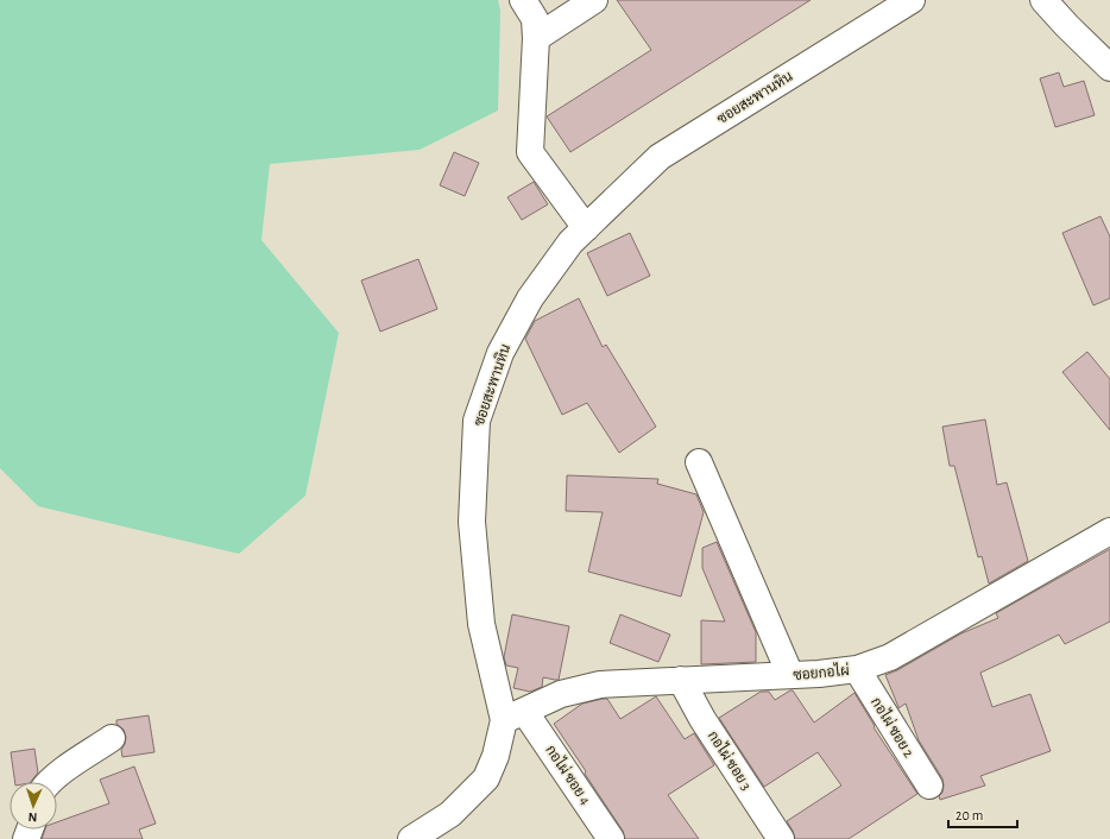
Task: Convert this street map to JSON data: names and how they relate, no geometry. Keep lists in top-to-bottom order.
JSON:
{
  "streets": {
    "street": [
      "ซอยสะพานหิน",
      "ซอยกอไผ่",
      "กอไผ่ ซอย 2",
      "กอไผ่ ซอย 3",
      "กอไผ่ ซอย 4"
    ]
  },
  "crossings": [
    ["ซอยสะพานหิน", "ซอยกอไผ่"],
    ["ซอยสะพานหิน", "กอไผ่ ซอย 4"],
    ["ซอยกอไผ่", "กอไผ่ ซอย 2"],
    ["ซอยกอไผ่", "กอไผ่ ซอย 3"],
    ["ซอยกอไผ่", "กอไผ่ ซอย 4"]
  ],
  "scale_bar": "20 m",
  "north": "bottom"
}
